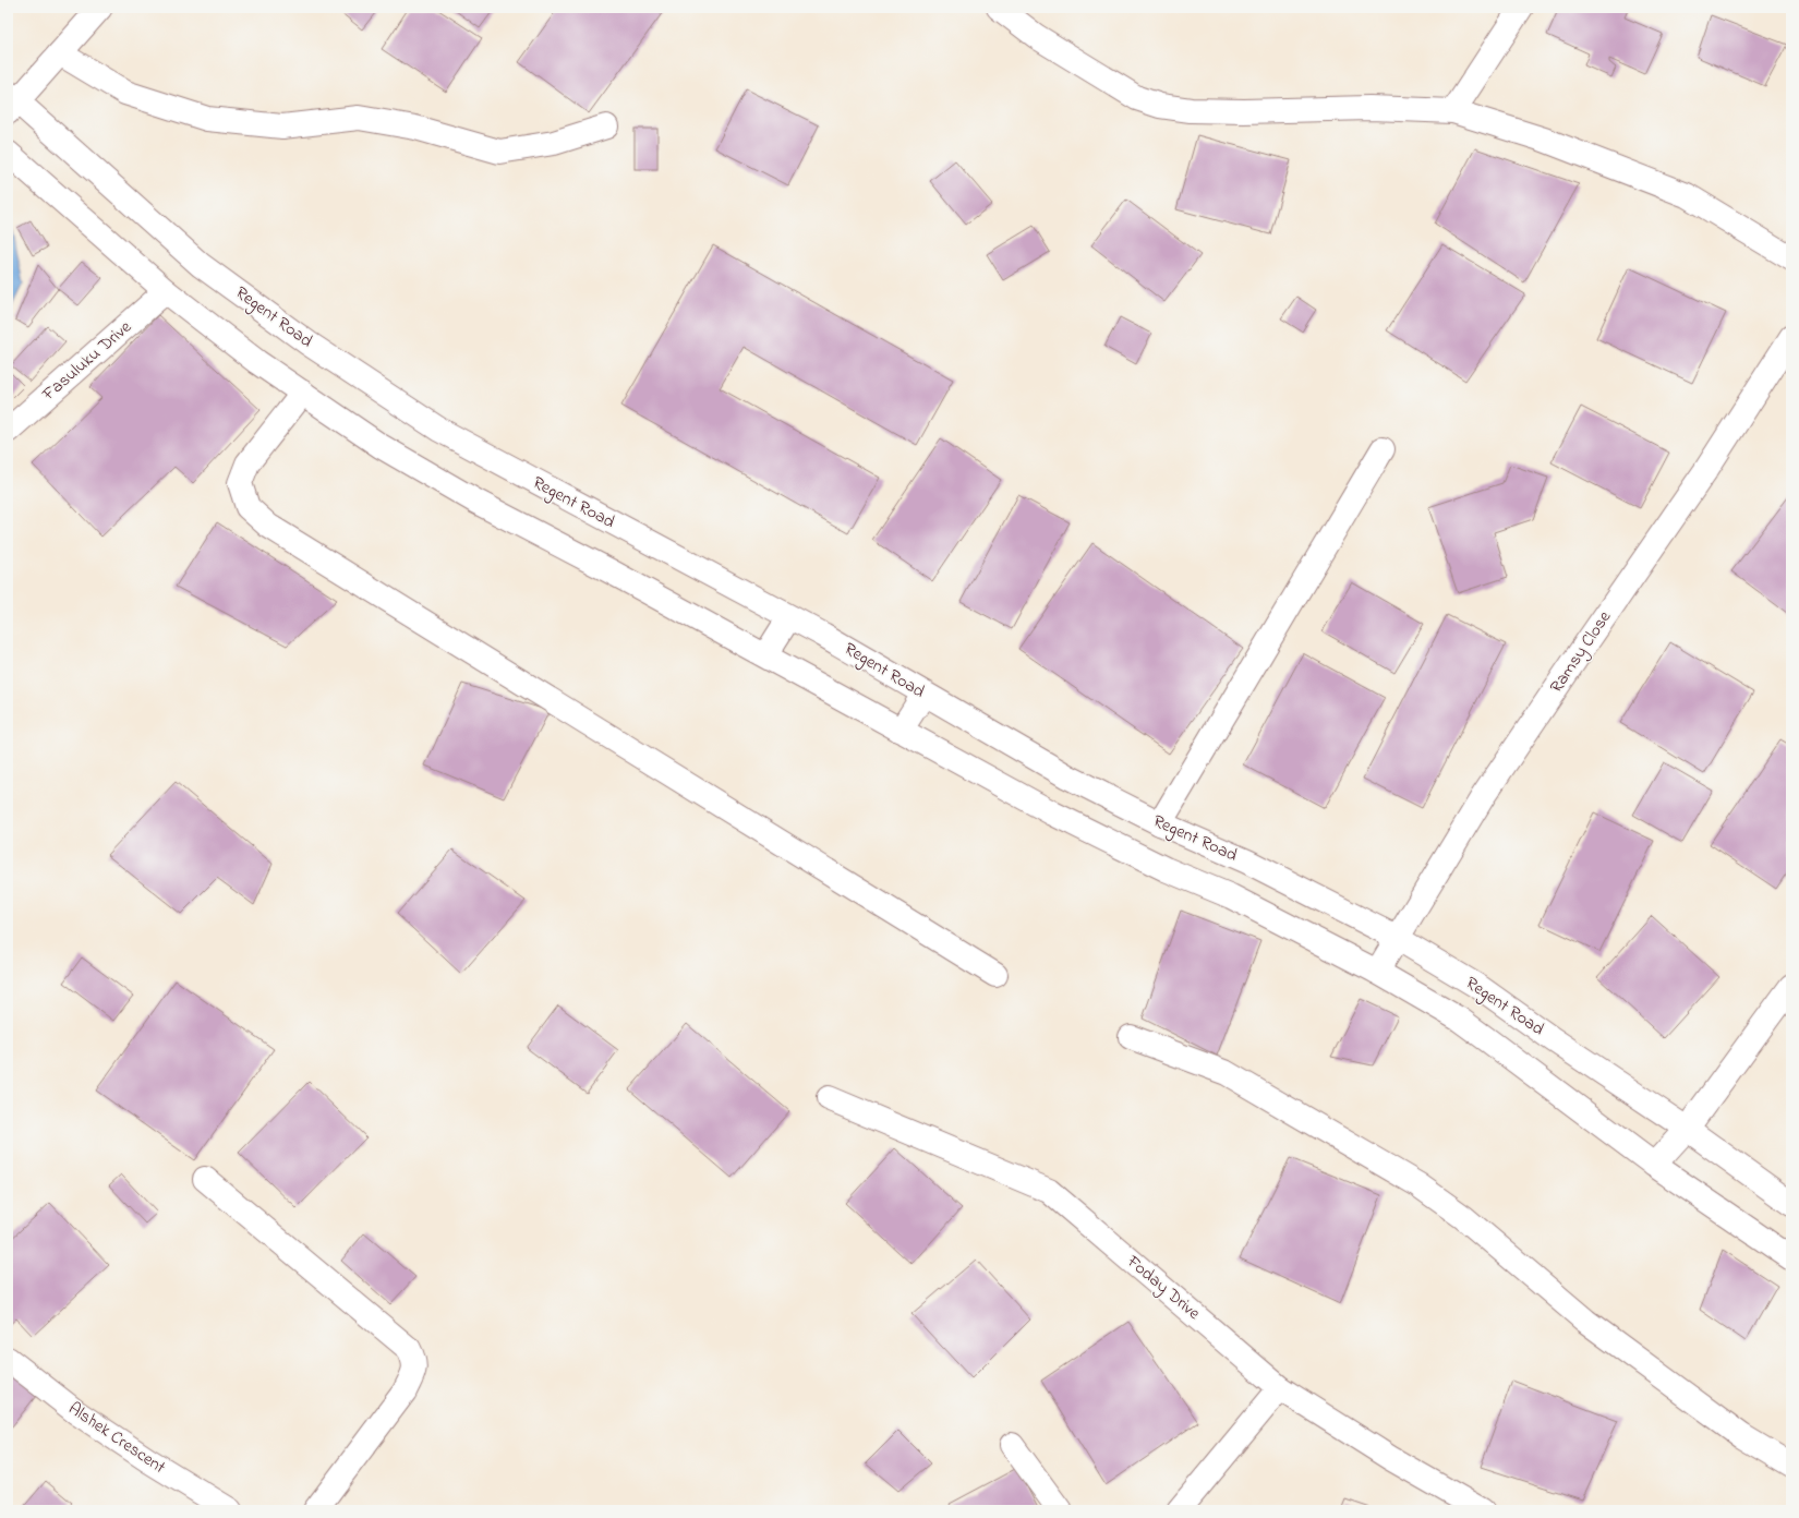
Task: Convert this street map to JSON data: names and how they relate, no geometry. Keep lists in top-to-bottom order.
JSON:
{
  "streets": {
    "street": [
      "Regent Road",
      "Fasuluku Drive",
      "Ramsy Close",
      "Foday Drive",
      "Alshek Crescent"
    ]
  },
  "crossings": [
    ["Regent Road", "Fasuluku Drive"],
    ["Regent Road", "Ramsy Close"]
  ]
}
